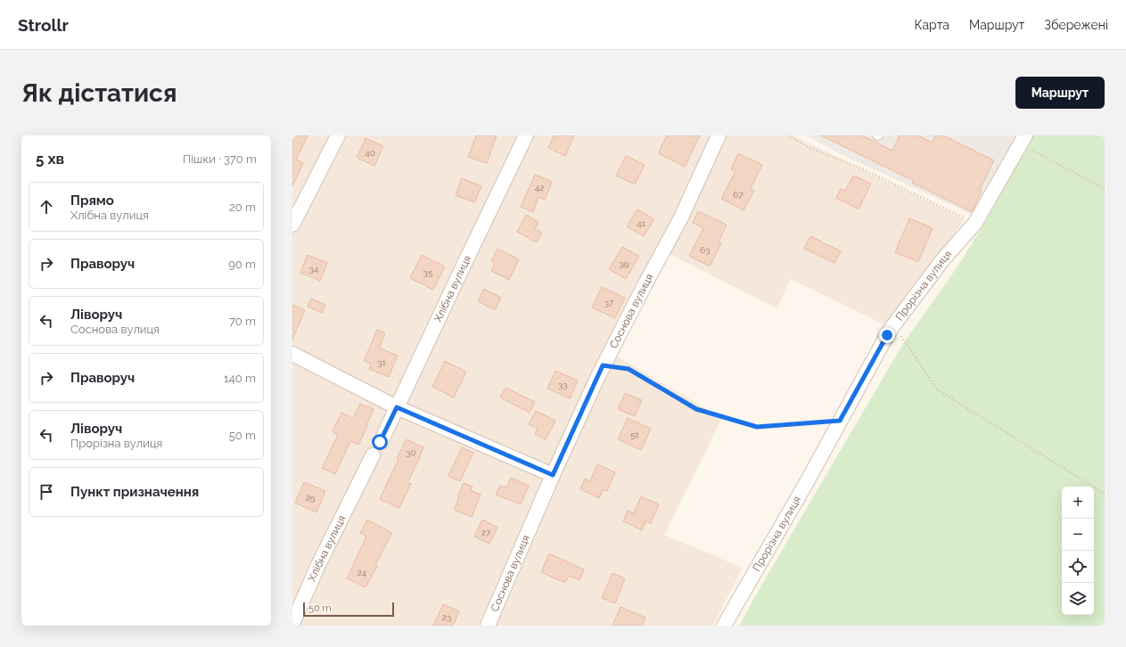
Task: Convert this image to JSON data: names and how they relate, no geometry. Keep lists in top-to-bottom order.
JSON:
{
  "streets": {
    "street": ["Прорізна вулиця", "Хлібна вулиця", "Соснова вулиця"]
  },
  "house_numbers": [
    "40",
    "42",
    "67",
    "41",
    "63",
    "39",
    "34",
    "35",
    "37",
    "31",
    "33",
    "51",
    "30",
    "25",
    "27",
    "24",
    "23"
  ],
  "scale_bar": "50 m",
  "page": {
    "header": "Strollr",
    "nav": ["Карта", "Маршрут", "Збережені"],
    "buttons": "Маршрут",
    "title": "Як дістатися",
    "heading": ["5 хв", "Пішки · 370 m"],
    "list": [
      ["Прямо", "Хлібна вулиця", "20 m"],
      ["Праворуч", "90 m"],
      ["Ліворуч", "Соснова вулиця", "70 m"],
      ["Праворуч", "140 m"],
      ["Ліворуч", "Прорізна вулиця", "50 m"],
      "Пункт призначення"
    ],
    "map_buttons": ["+", "−"],
    "scale": "50 m"
  }
}
